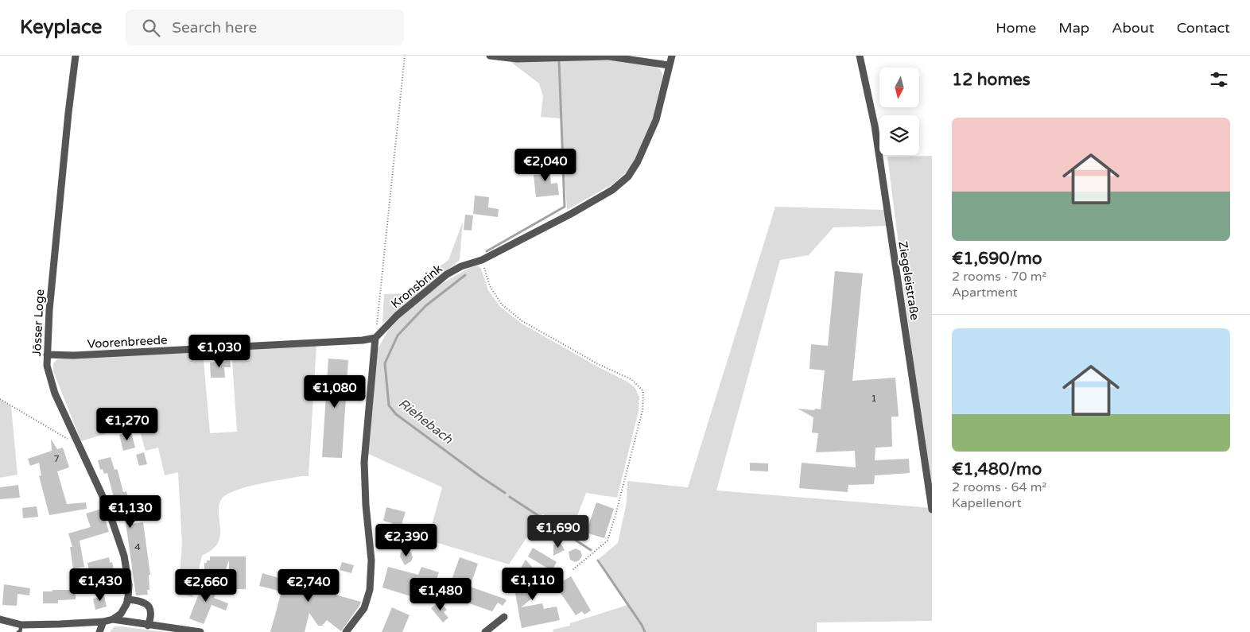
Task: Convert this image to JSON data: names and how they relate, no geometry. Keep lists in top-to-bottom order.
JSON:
{
  "streets": {
    "street": [
      "Ziegeleistraße",
      "Kronsbrink",
      "Jösser Loge",
      "Voorenbreede"
    ]
  },
  "crossings": [
    ["Kronsbrink", "Voorenbreede"],
    ["Jösser Loge", "Voorenbreede"]
  ],
  "water": ["Riehebach"],
  "house_numbers": ["1", "7", "4"],
  "north": "bottom",
  "page": {
    "header": "Keyplace",
    "search": "Search here",
    "nav": [
      "Home",
      "Map",
      "About",
      "Contact"
    ],
    "heading": "12 homes",
    "list": [
      {
        "name": "€1,690/mo",
        "note": "2 rooms · 70 m² · Apartment"
      },
      {
        "name": "€1,480/mo",
        "note": "2 rooms · 64 m² · Kapellenort"
      }
    ],
    "price": [
      "€2,040",
      "€1,030",
      "€1,080",
      "€1,270",
      "€1,130",
      "€1,690",
      "€2,390",
      "€1,110",
      "€1,430",
      "€2,660",
      "€2,740",
      "€1,480"
    ]
  }
}
